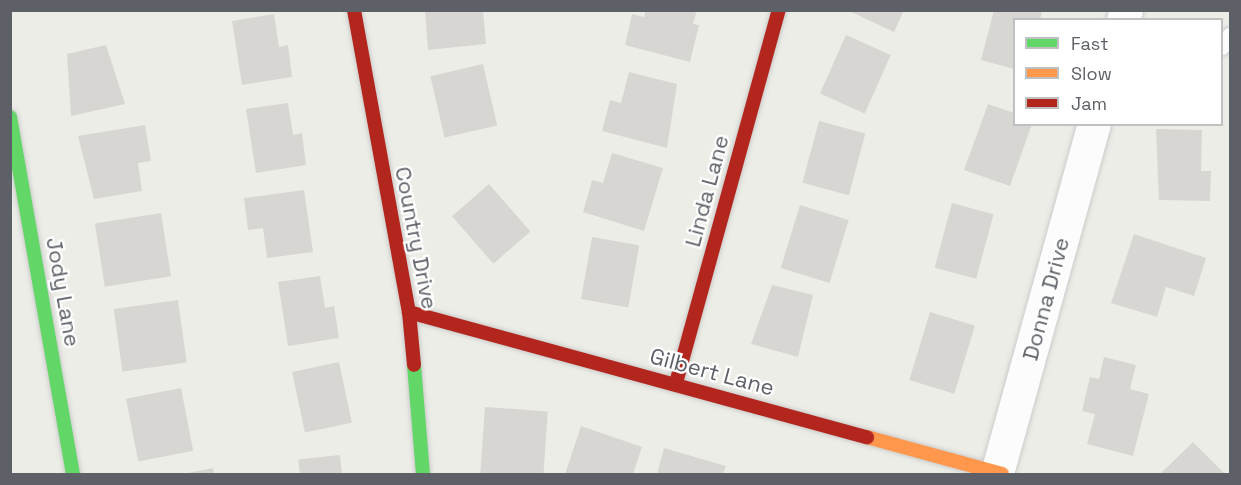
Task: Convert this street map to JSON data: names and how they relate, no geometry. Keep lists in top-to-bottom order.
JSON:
{
  "streets": {
    "street": [
      "Linda Lane",
      "Country Drive",
      "Jody Lane",
      "Donna Drive",
      "Gilbert Lane"
    ]
  },
  "crossings": [
    ["Linda Lane", "Gilbert Lane"],
    ["Country Drive", "Gilbert Lane"],
    ["Donna Drive", "Gilbert Lane"]
  ],
  "legend": ["Fast", "Slow", "Jam"]
}
